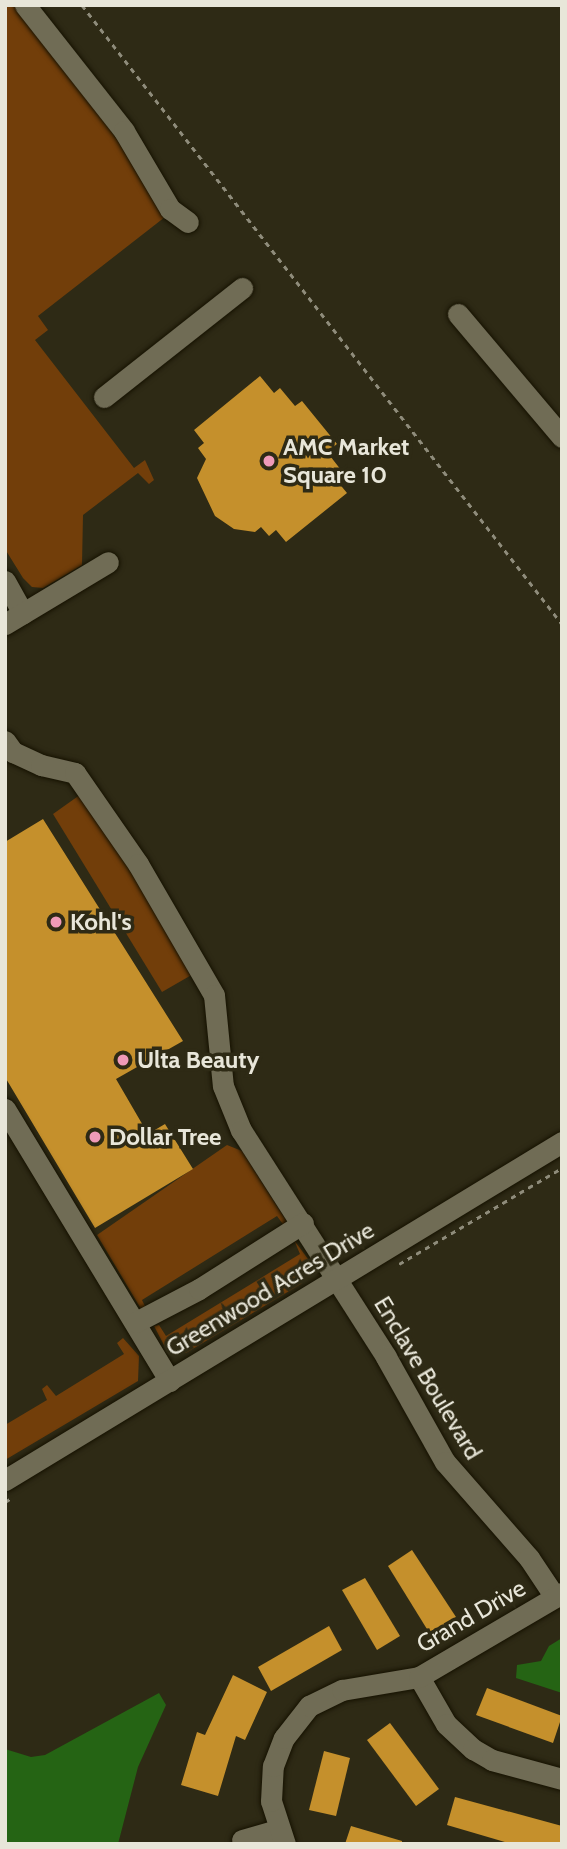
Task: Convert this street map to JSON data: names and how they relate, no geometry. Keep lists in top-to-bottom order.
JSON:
{
  "streets": {
    "street": ["Greenwood Acres Drive", "Enclave Boulevard", "Grand Drive"]
  },
  "crossings": [
    ["Greenwood Acres Drive", "Enclave Boulevard"],
    ["Enclave Boulevard", "Grand Drive"]
  ],
  "places": [
    "AMC Market Square 10",
    "Kohl's",
    "Ulta Beauty",
    "Dollar Tree"
  ]
}
